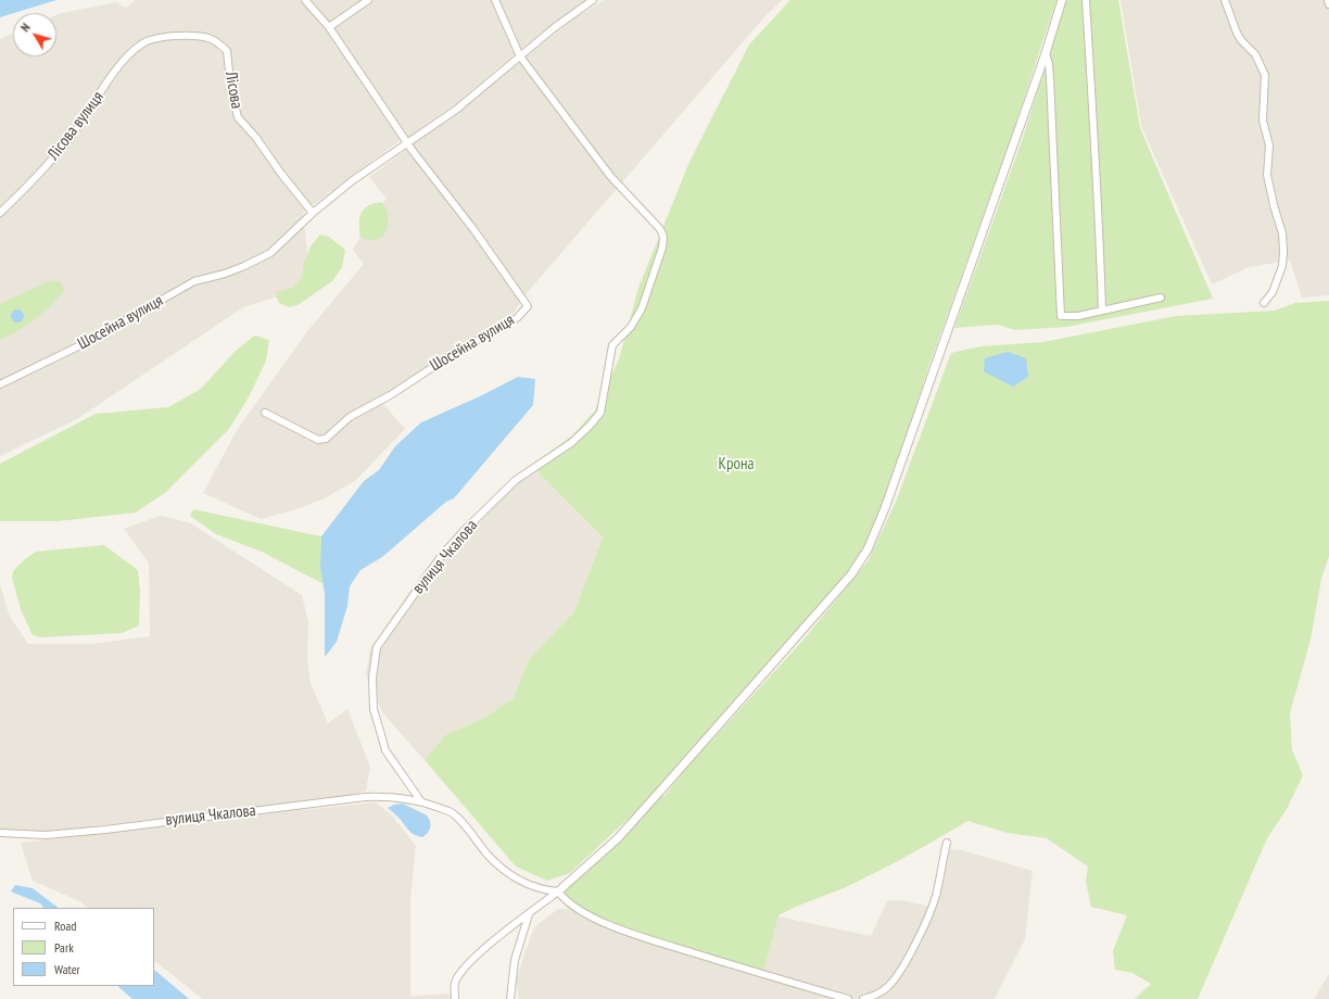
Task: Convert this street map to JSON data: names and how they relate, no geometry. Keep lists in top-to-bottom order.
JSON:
{
  "streets": {
    "street": [
      "Лісова",
      "Лісова вулиця",
      "Шосейна вулиця",
      "вулиця Чкалова"
    ]
  },
  "crossings": [
    ["Лісова", "Лісова вулиця"],
    ["Лісова", "Шосейна вулиця"],
    ["Шосейна вулиця", "вулиця Чкалова"]
  ],
  "parks": ["Крона"],
  "legend": ["Road", "Park", "Water"],
  "north": "top left"
}
